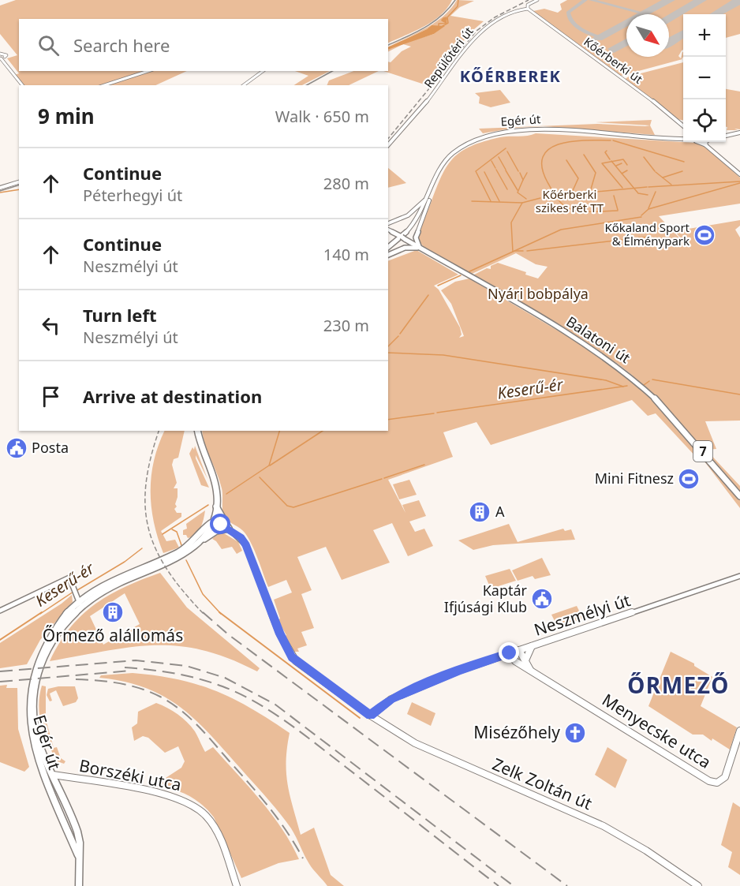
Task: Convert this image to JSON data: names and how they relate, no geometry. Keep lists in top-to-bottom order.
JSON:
{
  "streets": {
    "main road": ["Egér út", "Balatoni út", "7"],
    "street": [
      "Repülőtéri út",
      "Kőérberki út",
      "Neszmélyi út",
      "Menyecske utca",
      "Borszéki utca",
      "Zelk Zoltán út"
    ]
  },
  "crossings": [
    ["Repülőtéri út", "Kőérberki út"],
    ["Egér út", "Borszéki utca"],
    ["Neszmélyi út", "Menyecske utca"],
    ["Neszmélyi út", "Zelk Zoltán út"]
  ],
  "districts": ["KŐÉRBEREK", "ŐRMEZŐ"],
  "water": ["Keserű-ér"],
  "parks": ["Kőérberki szikes rét TT", "Nyári bobpálya"],
  "places": {
    "sports": ["Kőkaland Sport & Élménypark", "Mini Fitnesz"],
    "public building": ["Posta", "Kaptár Ifjúsági Klub"],
    "building": ["A", "Őrmező alállomás"],
    "church": ["Misézőhely"]
  },
  "north": "bottom right",
  "page": {
    "map_buttons": ["+", "−"],
    "search": "Search here",
    "heading": ["9 min", "Walk · 650 m"],
    "list": [
      ["Continue", "Péterhegyi út", "280 m"],
      ["Continue", "Neszmélyi út", "140 m"],
      ["Turn left", "Neszmélyi út", "230 m"],
      "Arrive at destination"
    ]
  }
}
